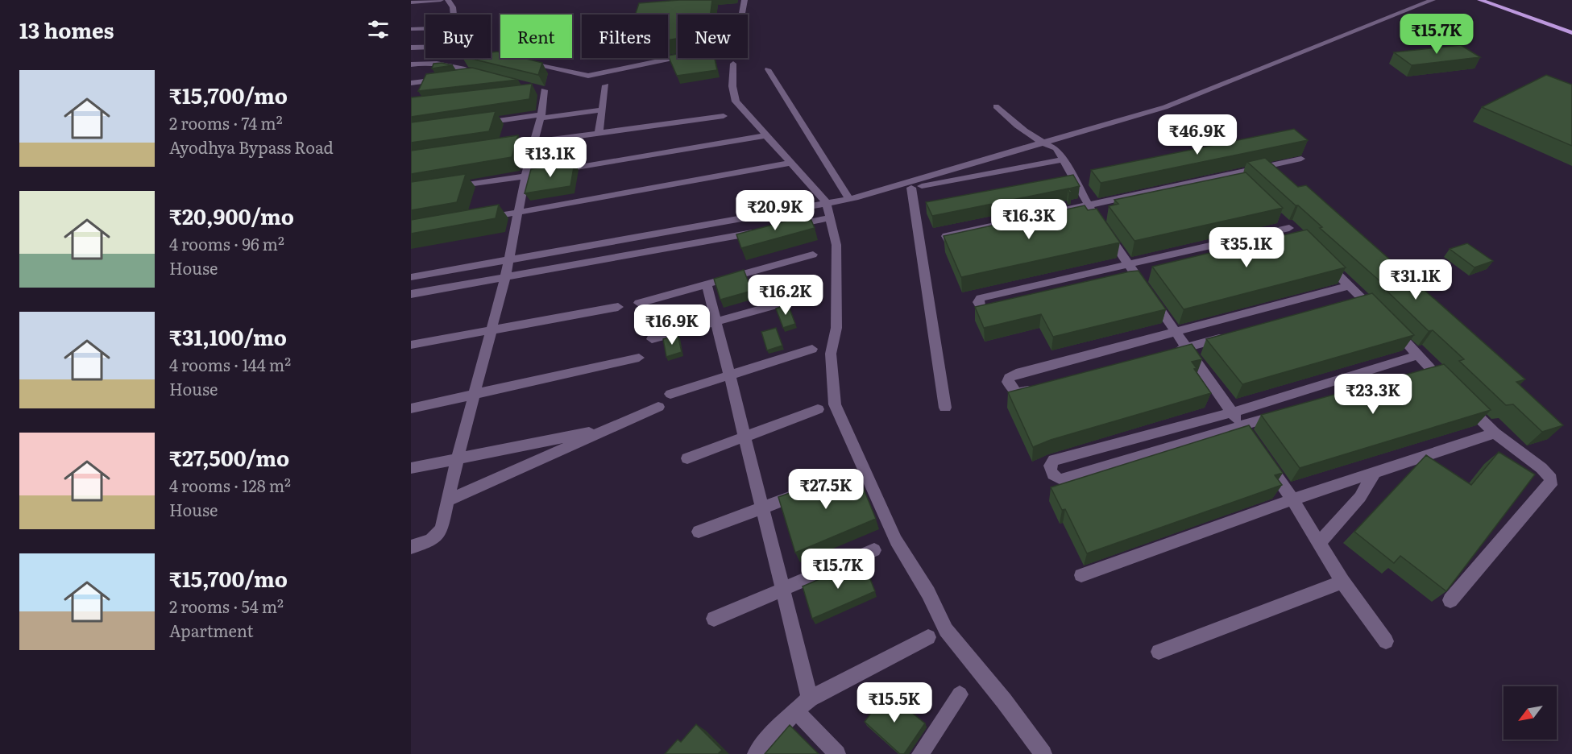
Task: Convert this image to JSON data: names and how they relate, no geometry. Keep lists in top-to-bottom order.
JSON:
{
  "north": "bottom left",
  "page": {
    "heading": "13 homes",
    "price": [
      "₹15.7K",
      "₹46.9K",
      "₹13.1K",
      "₹20.9K",
      "₹16.3K",
      "₹35.1K",
      "₹31.1K",
      "₹16.2K",
      "₹16.9K",
      "₹23.3K",
      "₹27.5K",
      "₹15.7K",
      "₹15.5K"
    ],
    "chip": [
      "Buy",
      "Rent",
      "Filters",
      "New"
    ],
    "list": [
      {
        "name": "₹15,700/mo",
        "note": "2 rooms · 74 m² · Ayodhya Bypass Road"
      },
      {
        "name": "₹20,900/mo",
        "note": "4 rooms · 96 m² · House"
      },
      {
        "name": "₹31,100/mo",
        "note": "4 rooms · 144 m² · House"
      },
      {
        "name": "₹27,500/mo",
        "note": "4 rooms · 128 m² · House"
      },
      {
        "name": "₹15,700/mo",
        "note": "2 rooms · 54 m² · Apartment"
      }
    ]
  }
}
